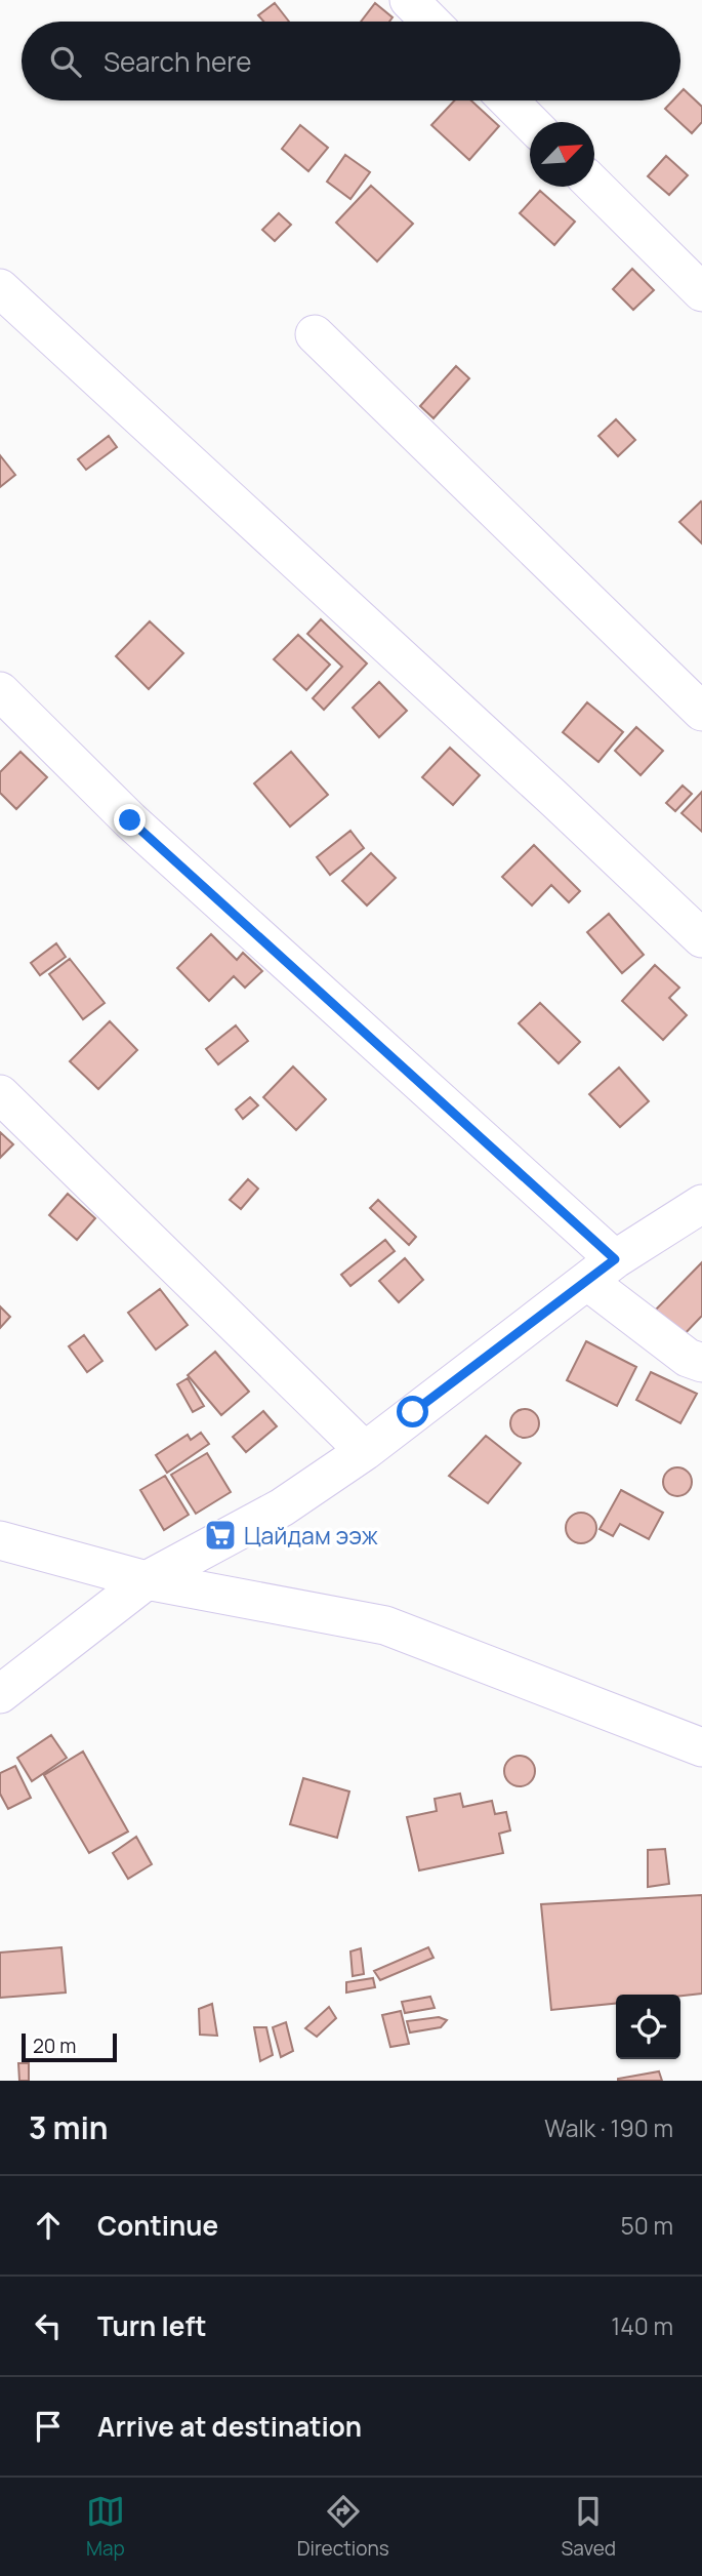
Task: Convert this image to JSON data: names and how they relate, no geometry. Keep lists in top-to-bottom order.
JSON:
{
  "places": {
    "supermarket": ["Цайдам ээж"]
  },
  "scale_bar": "20 m",
  "north": "top right",
  "page": {
    "search": "Search here",
    "scale": "20 m",
    "heading": ["3 min", "Walk · 190 m"],
    "list": [
      ["Continue", "50 m"],
      ["Turn left", "140 m"],
      "Arrive at destination"
    ],
    "nav": ["Map", "Directions", "Saved"]
  }
}
